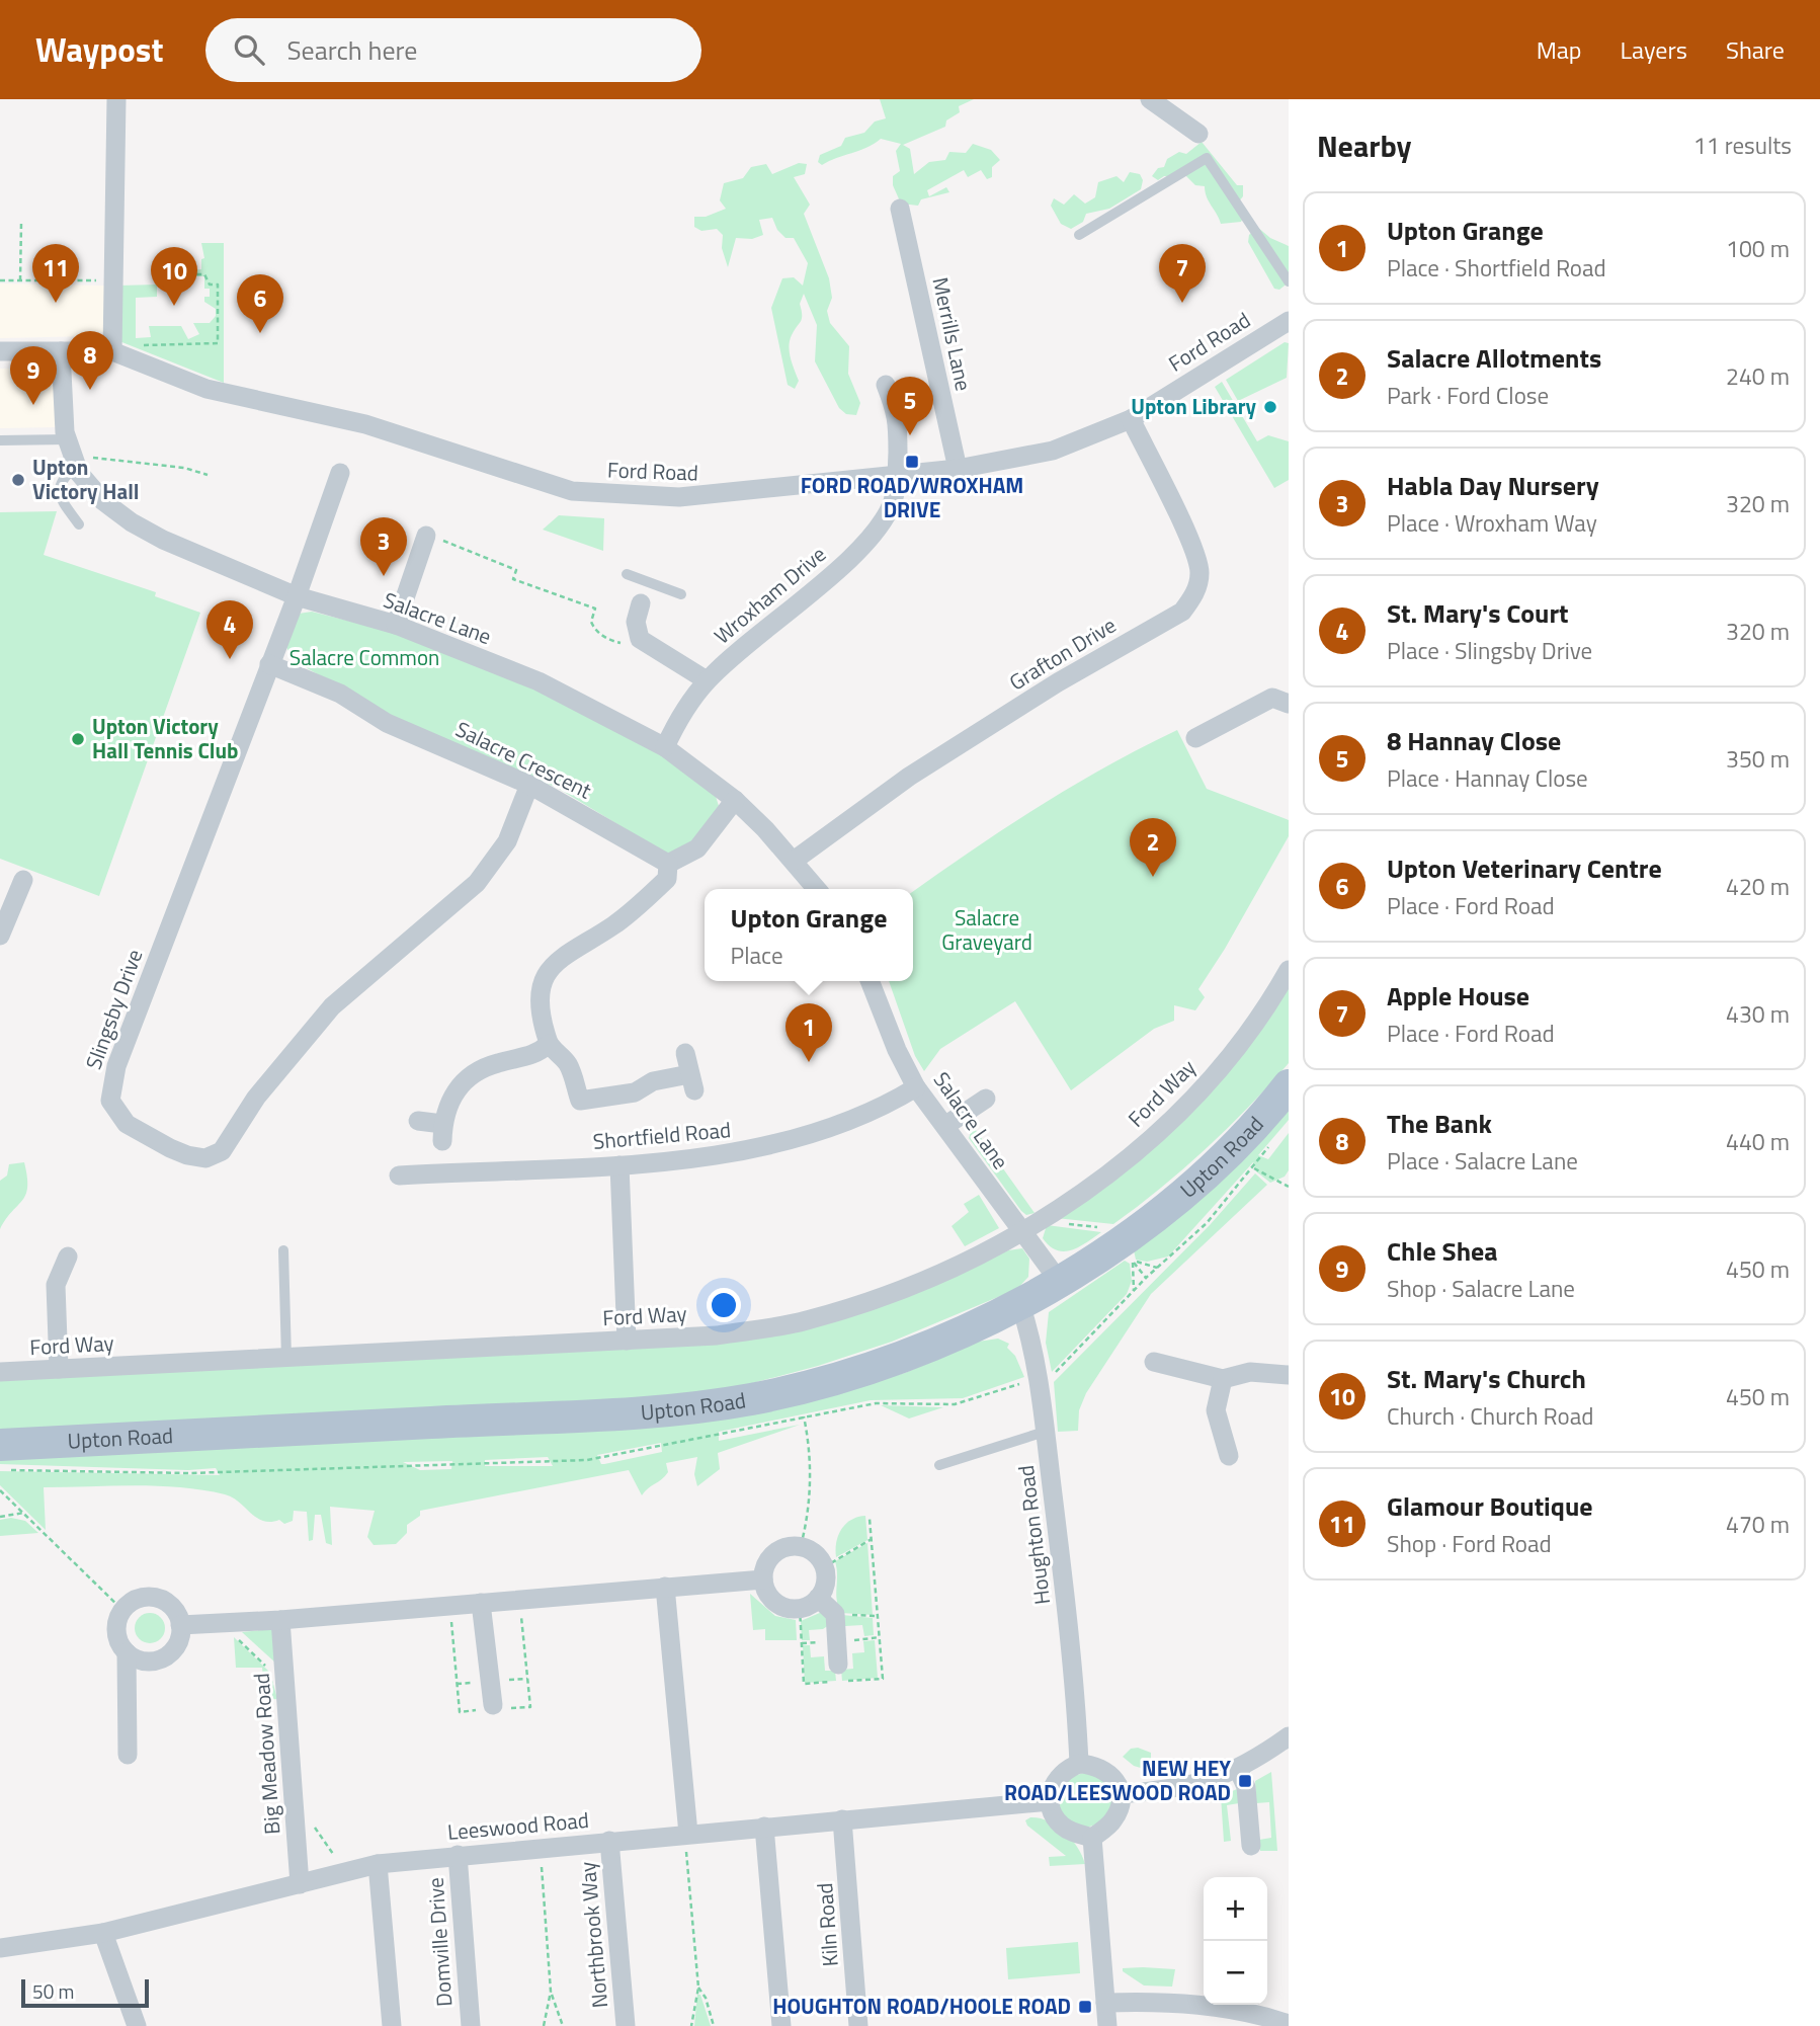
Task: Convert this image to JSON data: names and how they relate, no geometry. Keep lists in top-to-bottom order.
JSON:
{
  "streets": {
    "main road": ["Upton Road"],
    "street": [
      "Merrills Lane",
      "Ford Road",
      "Wroxham Drive",
      "Salacre Lane",
      "Grafton Drive",
      "Salacre Crescent",
      "Slingsby Drive",
      "Ford Way",
      "Shortfield Road",
      "Houghton Road",
      "Big Meadow Road",
      "Leeswood Road",
      "Kiln Road",
      "Northbrook Way",
      "Domville Drive"
    ]
  },
  "crossings": [
    ["Merrills Lane", "Ford Road"],
    ["Ford Road", "Wroxham Drive"],
    ["Ford Road", "Grafton Drive"],
    ["Wroxham Drive", "Salacre Lane"],
    ["Salacre Lane", "Grafton Drive"],
    ["Salacre Lane", "Slingsby Drive"],
    ["Salacre Lane", "Ford Way"],
    ["Salacre Lane", "Shortfield Road"],
    ["Salacre Lane", "Upton Road"],
    ["Salacre Crescent", "Slingsby Drive"],
    ["Upton Road", "Houghton Road"],
    ["Houghton Road", "Leeswood Road"],
    ["Big Meadow Road", "Leeswood Road"],
    ["Leeswood Road", "Kiln Road"],
    ["Leeswood Road", "Northbrook Way"],
    ["Leeswood Road", "Domville Drive"]
  ],
  "parks": ["Salacre Common", "Salacre Graveyard"],
  "places": {
    "other": ["Upton Library", "Upton Victory Hall", "Upton Victory Hall Tennis Club"],
    "transit": ["FORD ROAD/WROXHAM DRIVE", "NEW HEY ROAD/LEESWOOD ROAD", "HOUGHTON ROAD/HOOLE ROAD"]
  },
  "scale_bar": "50 m",
  "page": {
    "header": "Waypost",
    "search": "Search here",
    "nav": ["Map", "Layers", "Share"],
    "heading": ["Nearby", "11 results"],
    "list": [
      {
        "mark": "1",
        "name": "Upton Grange",
        "note": "Place · Shortfield Road",
        "value": "100 m"
      },
      {
        "mark": "2",
        "name": "Salacre Allotments",
        "note": "Park · Ford Close",
        "value": "240 m"
      },
      {
        "mark": "3",
        "name": "Habla Day Nursery",
        "note": "Place · Wroxham Way",
        "value": "320 m"
      },
      {
        "mark": "4",
        "name": "St. Mary's Court",
        "note": "Place · Slingsby Drive",
        "value": "320 m"
      },
      {
        "mark": "5",
        "name": "8 Hannay Close",
        "note": "Place · Hannay Close",
        "value": "350 m"
      },
      {
        "mark": "6",
        "name": "Upton Veterinary Centre",
        "note": "Place · Ford Road",
        "value": "420 m"
      },
      {
        "mark": "7",
        "name": "Apple House",
        "note": "Place · Ford Road",
        "value": "430 m"
      },
      {
        "mark": "8",
        "name": "The Bank",
        "note": "Place · Salacre Lane",
        "value": "440 m"
      },
      {
        "mark": "9",
        "name": "Chle Shea",
        "note": "Shop · Salacre Lane",
        "value": "450 m"
      },
      {
        "mark": "10",
        "name": "St. Mary's Church",
        "note": "Church · Church Road",
        "value": "450 m"
      },
      {
        "mark": "11",
        "name": "Glamour Boutique",
        "note": "Shop · Ford Road",
        "value": "470 m"
      }
    ],
    "pins": [
      "7",
      "11",
      "10",
      "6",
      "8",
      "9",
      "5",
      "3",
      "4",
      "2",
      "1"
    ],
    "popup": ["Upton Grange", "Place"],
    "map_buttons": ["+", "−"],
    "scale": "50 m"
  }
}
